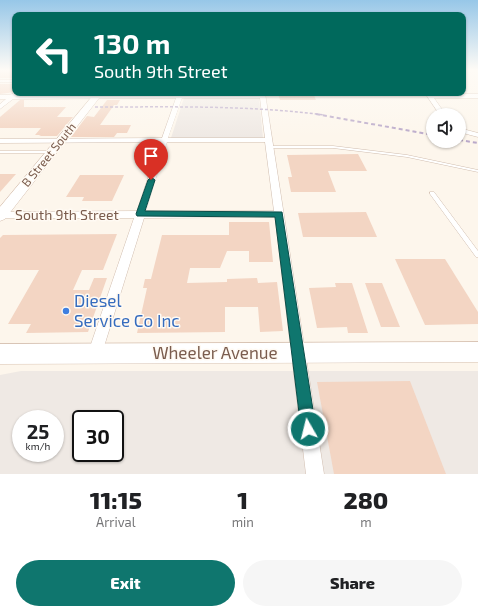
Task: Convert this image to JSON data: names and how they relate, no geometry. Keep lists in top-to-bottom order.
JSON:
{
  "streets": {
    "main road": ["B Street South", "Wheeler Avenue"],
    "street": ["South 9th Street"]
  },
  "crossings": [
    ["B Street South", "South 9th Street"]
  ],
  "places": ["Diesel Service Co Inc"],
  "page": {
    "turn": ["130 m", "South 9th Street"],
    "speed": "25 km/h",
    "limit": "30",
    "eta": [
      "11:15",
      "Arrival",
      "1",
      "min",
      "280",
      "m"
    ],
    "buttons": ["Exit", "Share"]
  }
}
